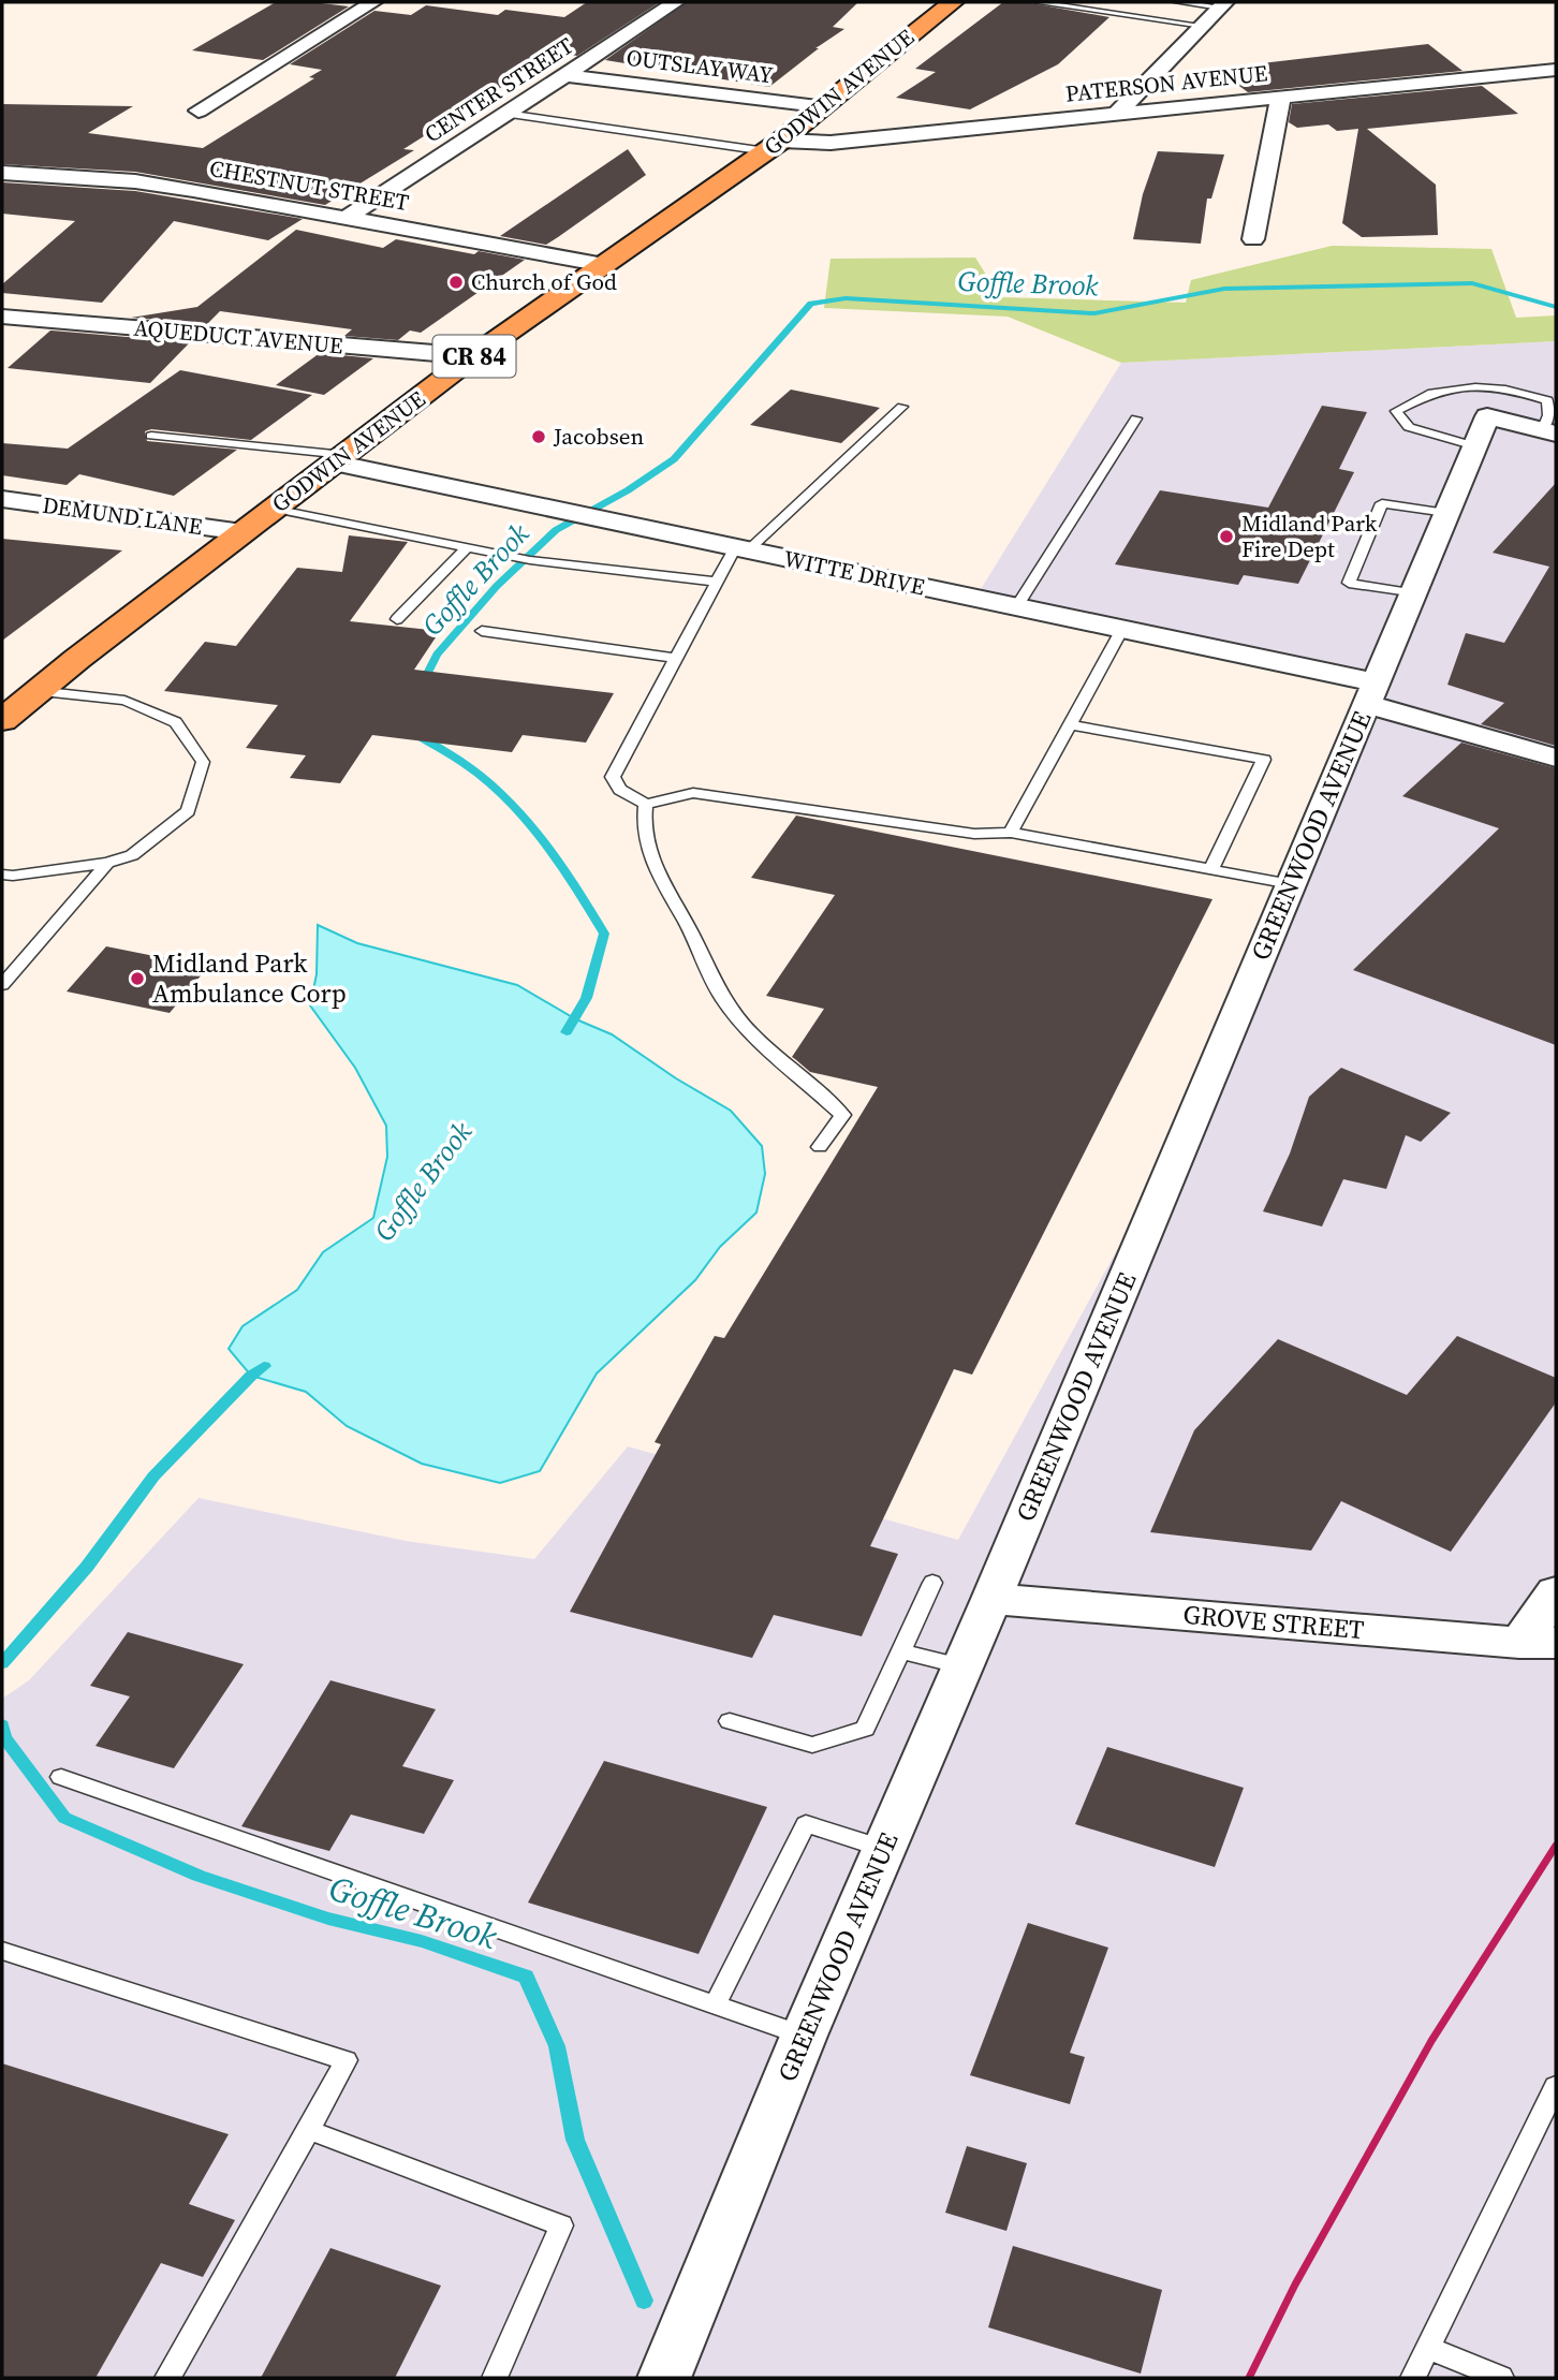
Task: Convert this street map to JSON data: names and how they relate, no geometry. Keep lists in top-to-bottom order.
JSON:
{
  "streets": {
    "main road": ["GODWIN AVENUE", "CR 84"],
    "street": [
      "OUTSLAY WAY",
      "PATERSON AVENUE",
      "CENTER STREET",
      "CHESTNUT STREET",
      "AQUEDUCT AVENUE",
      "DEMUND LANE",
      "WITTE DRIVE",
      "GREENWOOD AVENUE",
      "GROVE STREET"
    ]
  },
  "crossings": [
    ["OUTSLAY WAY", "CENTER STREET"],
    ["OUTSLAY WAY", "GODWIN AVENUE"],
    ["PATERSON AVENUE", "GODWIN AVENUE"],
    ["CENTER STREET", "CHESTNUT STREET"],
    ["GODWIN AVENUE", "CHESTNUT STREET"],
    ["GODWIN AVENUE", "AQUEDUCT AVENUE"],
    ["GODWIN AVENUE", "DEMUND LANE"],
    ["GODWIN AVENUE", "WITTE DRIVE"],
    ["WITTE DRIVE", "GREENWOOD AVENUE"],
    ["GREENWOOD AVENUE", "GROVE STREET"]
  ],
  "water": ["Goffle Brook"],
  "places": [
    "Church of God",
    "Jacobsen",
    "Midland Park Fire Dept",
    "Midland Park Ambulance Corp"
  ]
}
